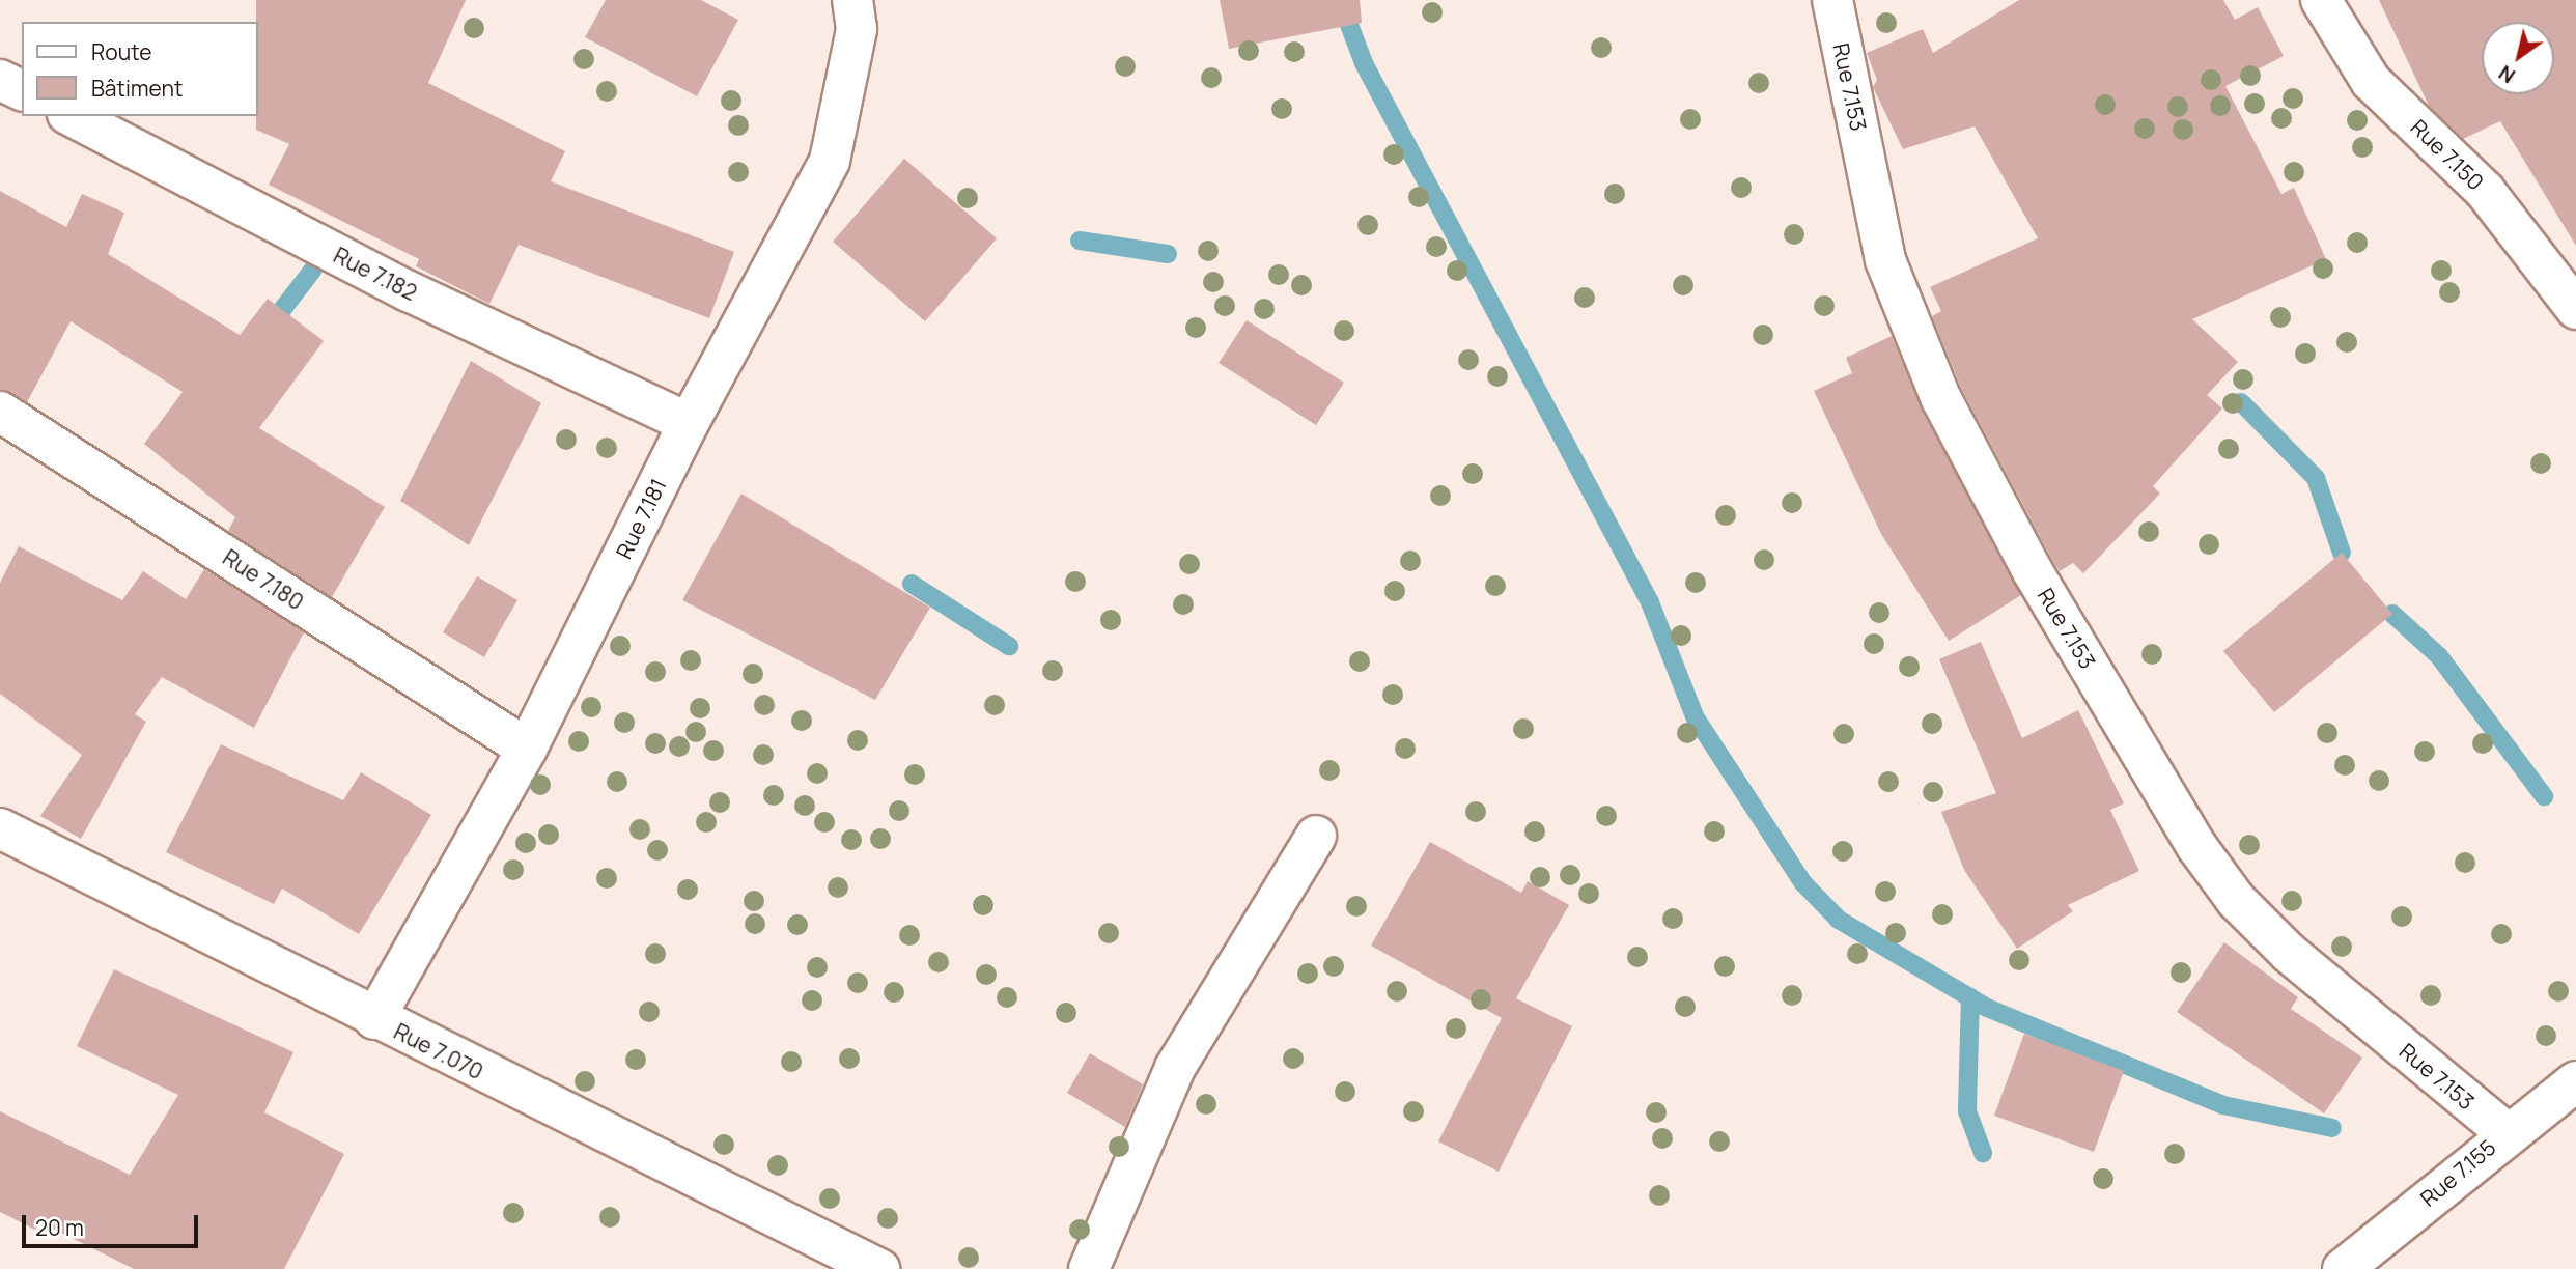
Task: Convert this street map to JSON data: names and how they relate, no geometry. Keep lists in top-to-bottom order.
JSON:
{
  "streets": {
    "street": [
      "Rue 7.153",
      "Rue 7.150",
      "Rue 7.182",
      "Rue 7.181",
      "Rue 7.180",
      "Rue 7.070",
      "Rue 7.155"
    ]
  },
  "crossings": [
    ["Rue 7.153", "Rue 7.155"],
    ["Rue 7.182", "Rue 7.181"],
    ["Rue 7.181", "Rue 7.180"],
    ["Rue 7.181", "Rue 7.070"]
  ],
  "legend": ["Route", "Bâtiment"],
  "scale_bar": "20 m",
  "north": "bottom left"
}
